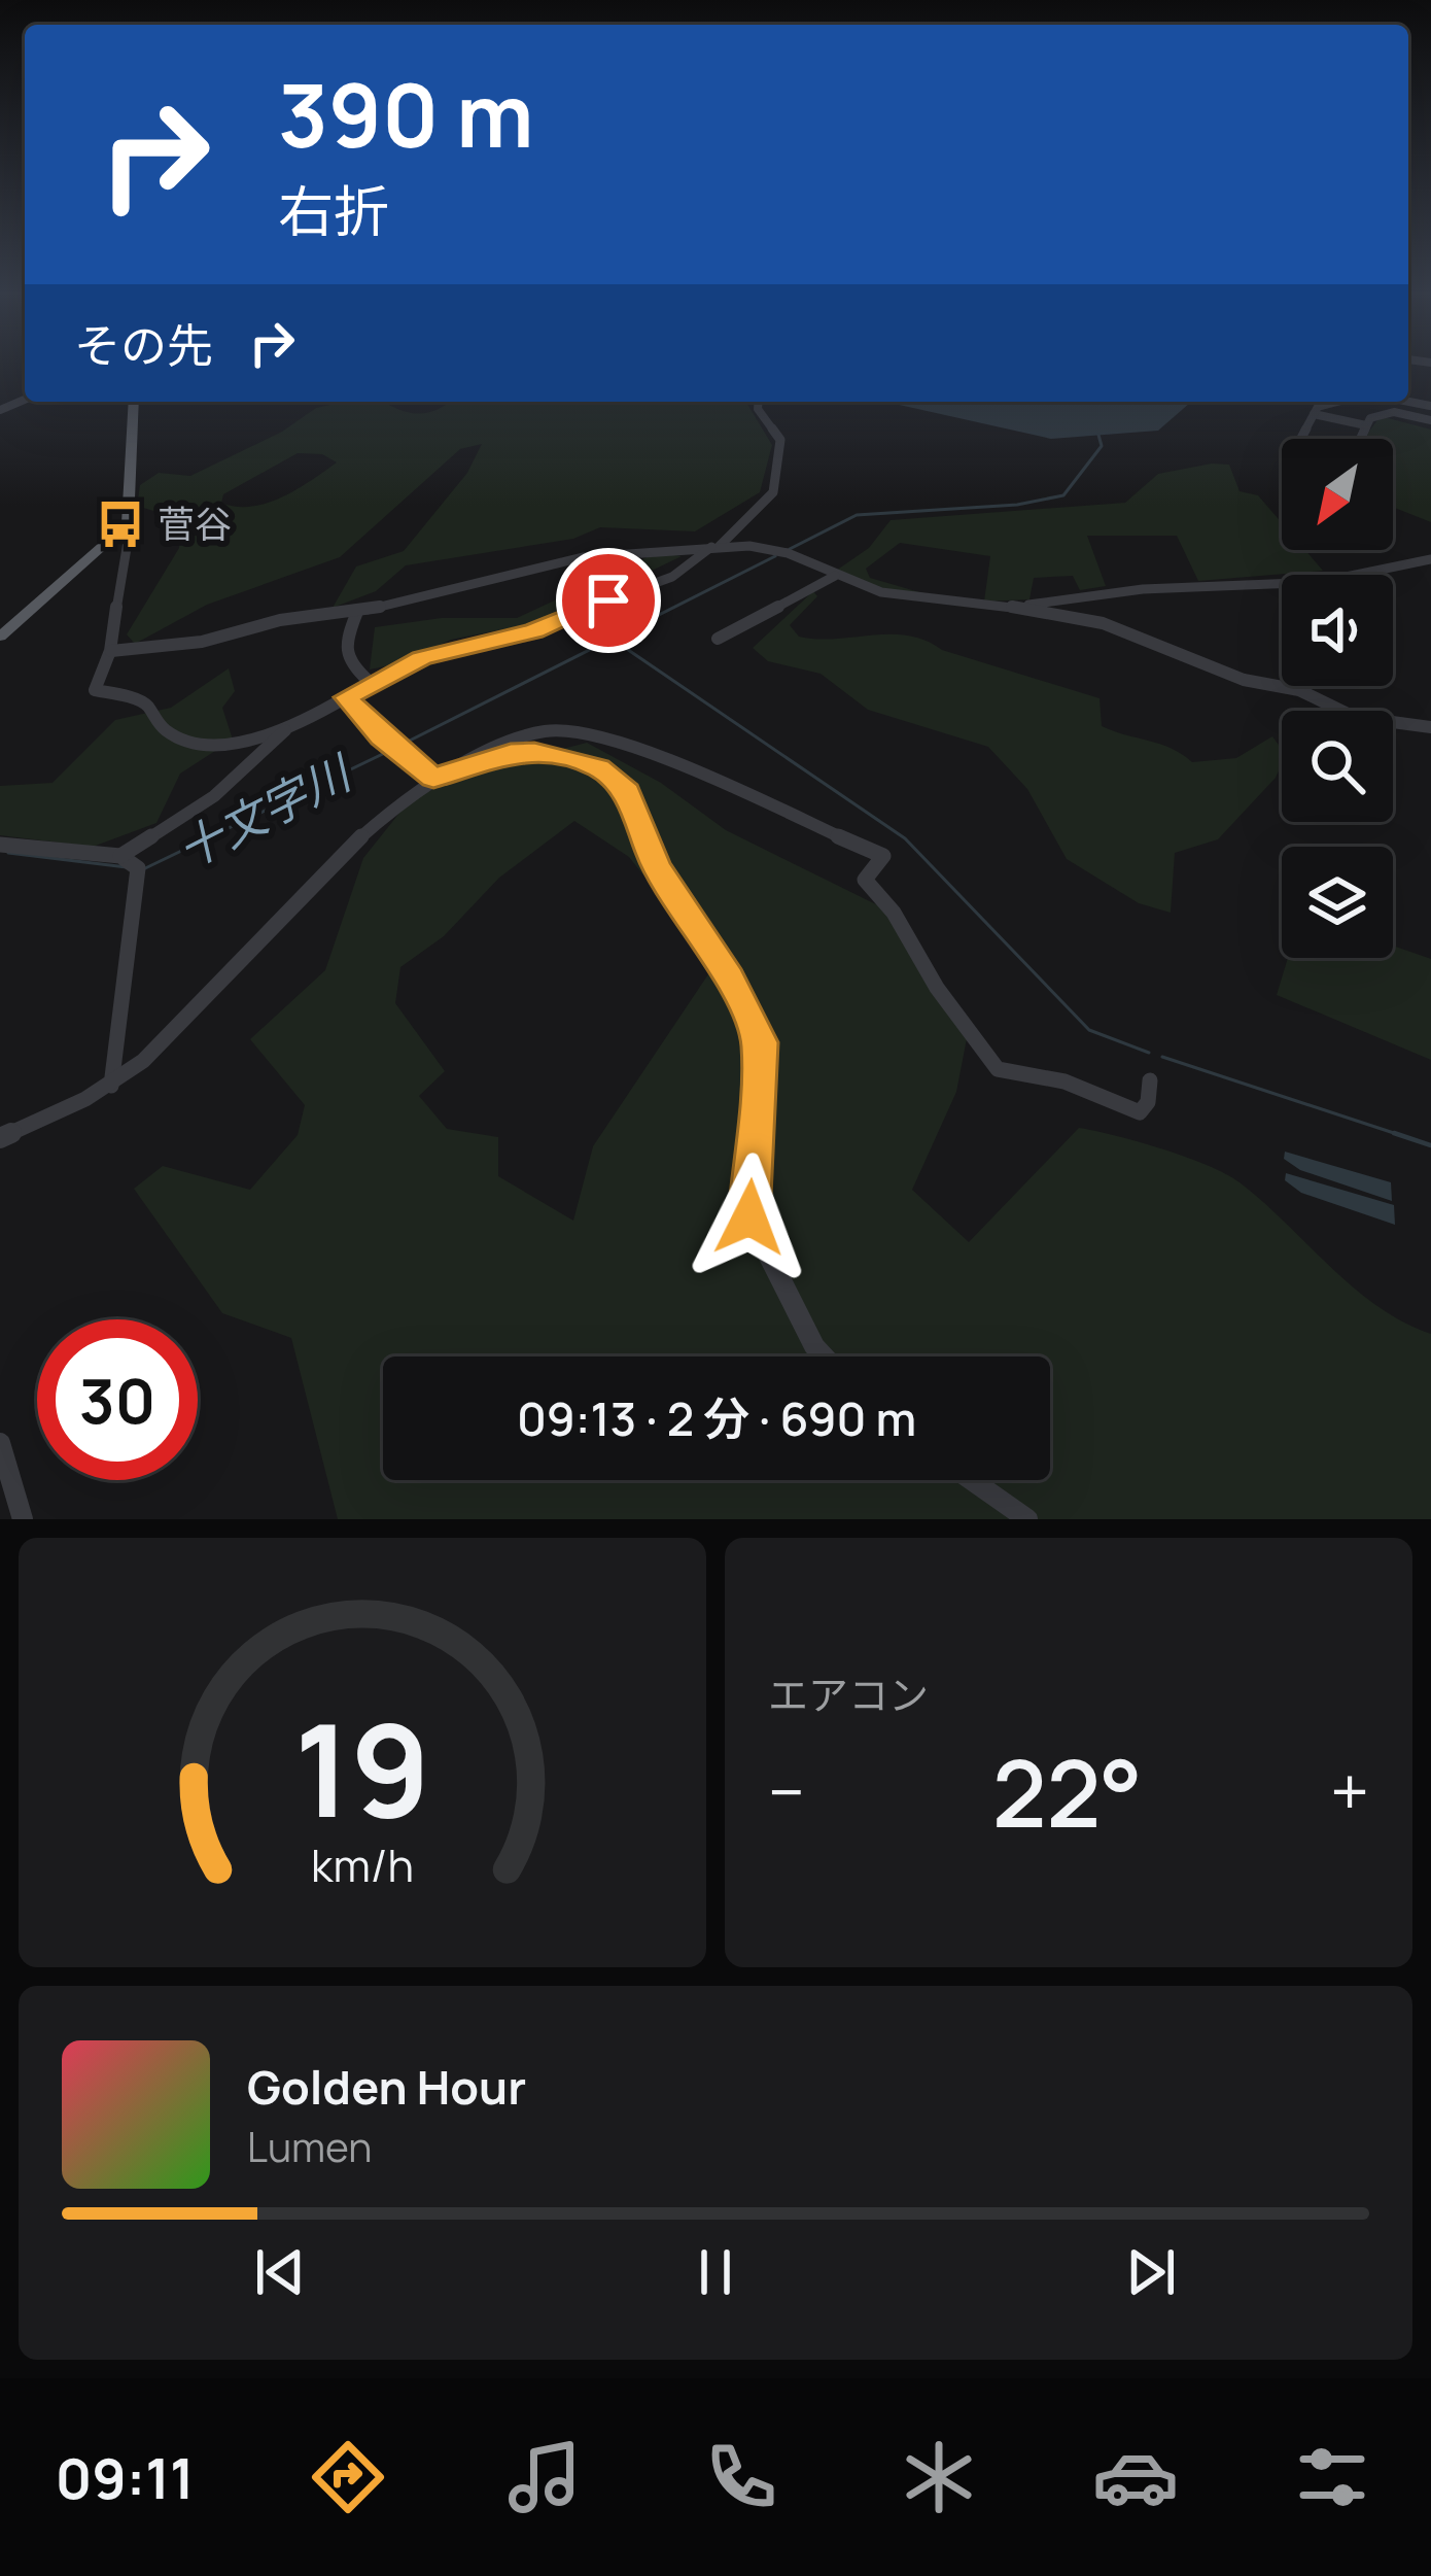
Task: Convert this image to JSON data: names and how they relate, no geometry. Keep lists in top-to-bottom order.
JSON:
{
  "water": ["十文字川"],
  "places": {
    "bus stop": ["菅谷"]
  },
  "north": "bottom left",
  "page": {
    "turn": ["390 m", "右折"],
    "then": "その先",
    "limit": "30",
    "trip": "09:13 · 2 分 · 690 m",
    "tile": "エアコン",
    "heat": ["−", "22°", "+"],
    "song": ["Golden Hour", "Lumen"],
    "tabs": "09:11",
    "gauge": ["19", "km/h"]
  }
}
